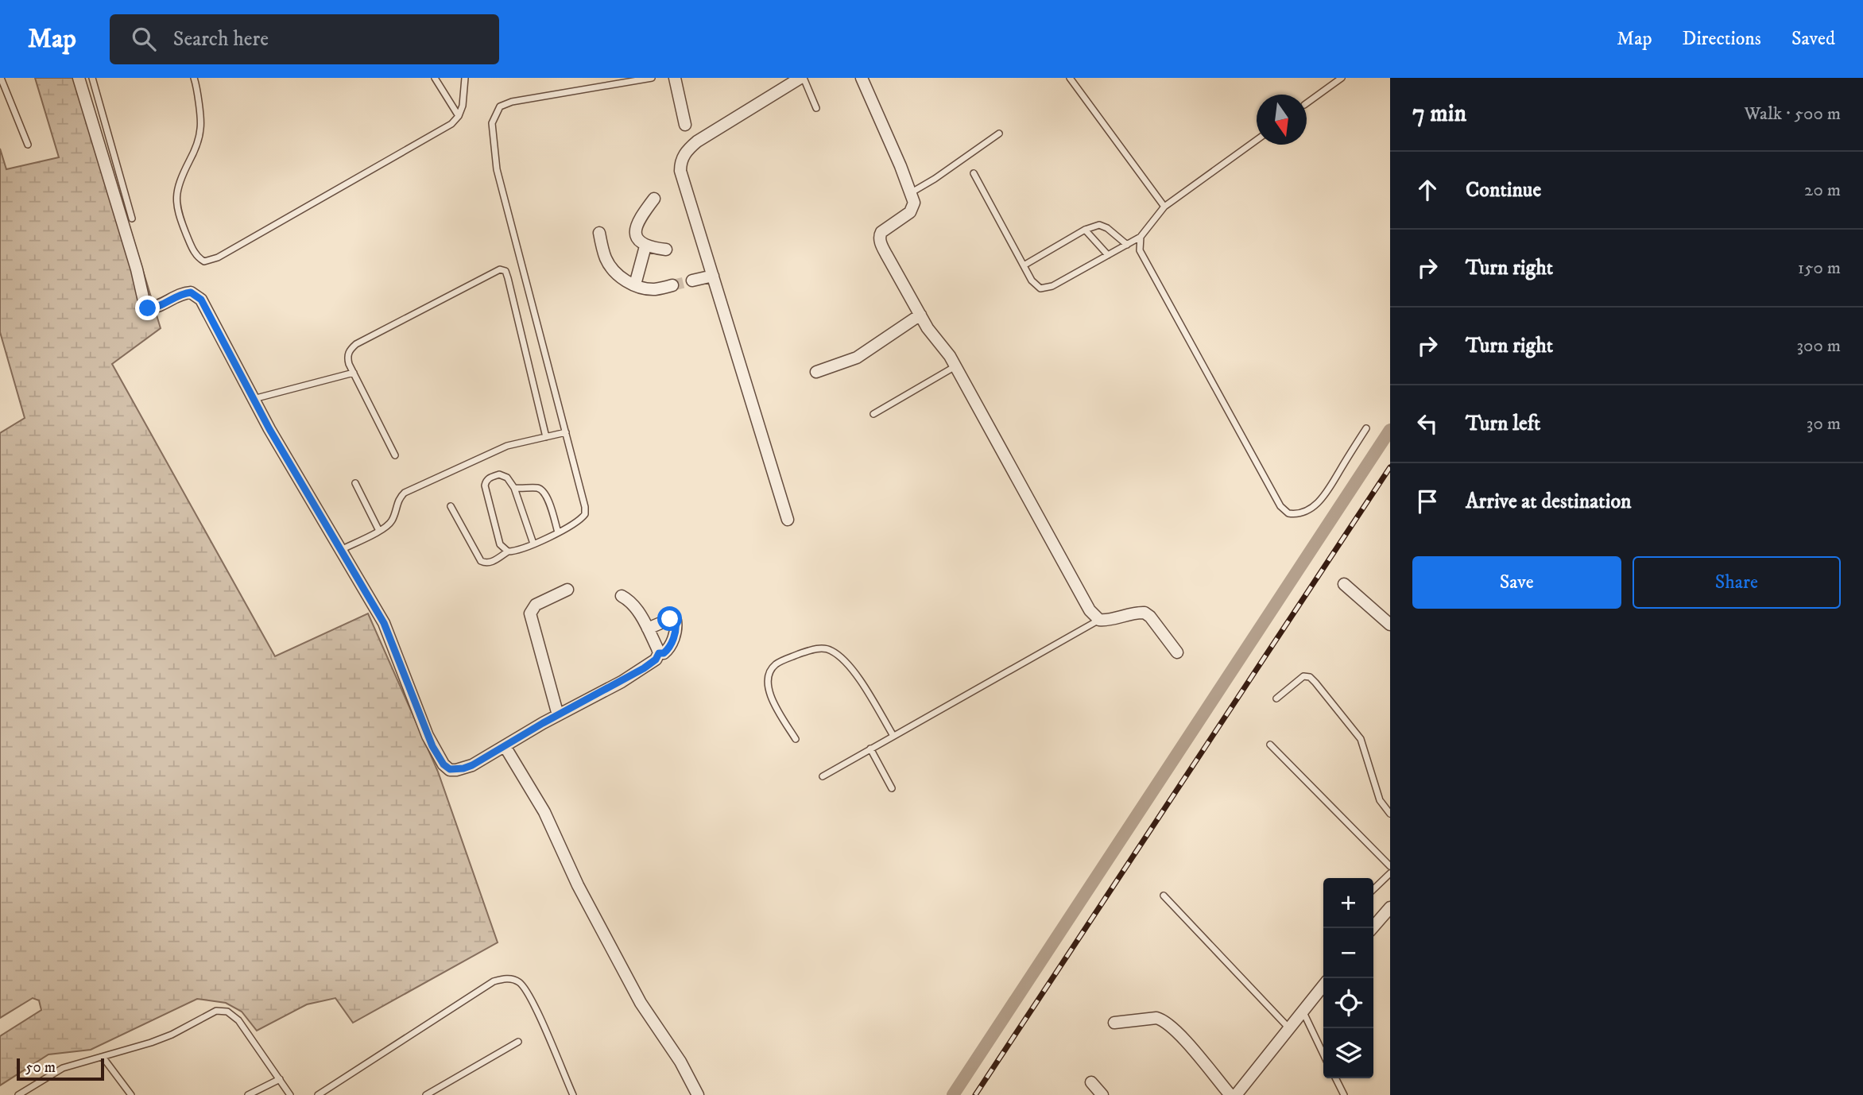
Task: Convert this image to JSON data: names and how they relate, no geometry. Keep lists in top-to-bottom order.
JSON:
{
  "scale_bar": "50 m",
  "north": "bottom",
  "page": {
    "header": "Map",
    "search": "Search here",
    "nav": ["Map", "Directions", "Saved"],
    "heading": ["7 min", "Walk · 500 m"],
    "list": [
      ["Continue", "20 m"],
      ["Turn right", "150 m"],
      ["Turn right", "300 m"],
      ["Turn left", "30 m"],
      "Arrive at destination"
    ],
    "buttons": ["Save", "Share"],
    "map_buttons": ["+", "−"],
    "scale": "50 m"
  }
}
